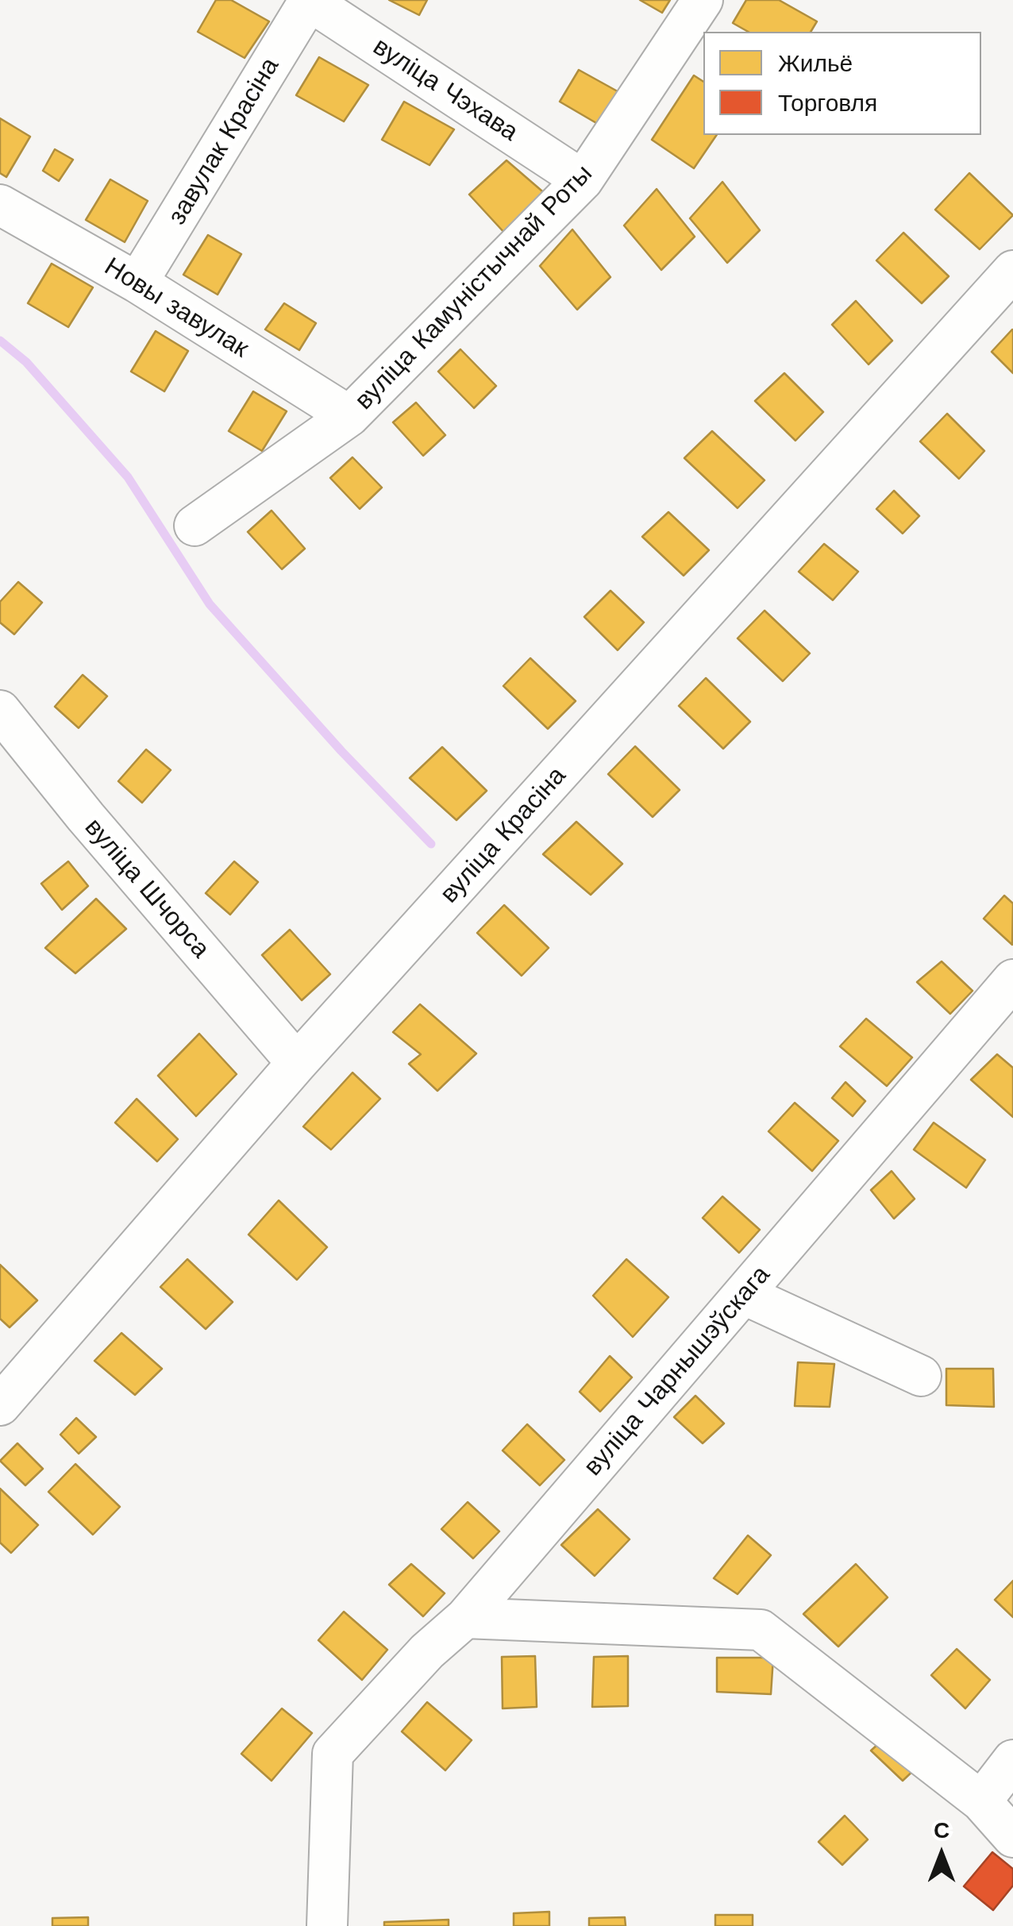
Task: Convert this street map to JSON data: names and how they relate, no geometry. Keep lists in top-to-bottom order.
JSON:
{
  "streets": {
    "street": [
      "вуліца Чэхава",
      "завулак Красіна",
      "вуліца Камуністычнай Роты",
      "Новы завулак",
      "вуліца Красіна",
      "вуліца Шчорса",
      "вуліца Чарнышэўскага"
    ]
  },
  "crossings": [
    ["вуліца Чэхава", "завулак Красіна"],
    ["вуліца Чэхава", "вуліца Камуністычнай Роты"],
    ["завулак Красіна", "Новы завулак"],
    ["вуліца Камуністычнай Роты", "Новы завулак"],
    ["вуліца Красіна", "вуліца Шчорса"]
  ],
  "legend": ["Жильё", "Торговля"],
  "north": "top"
}
